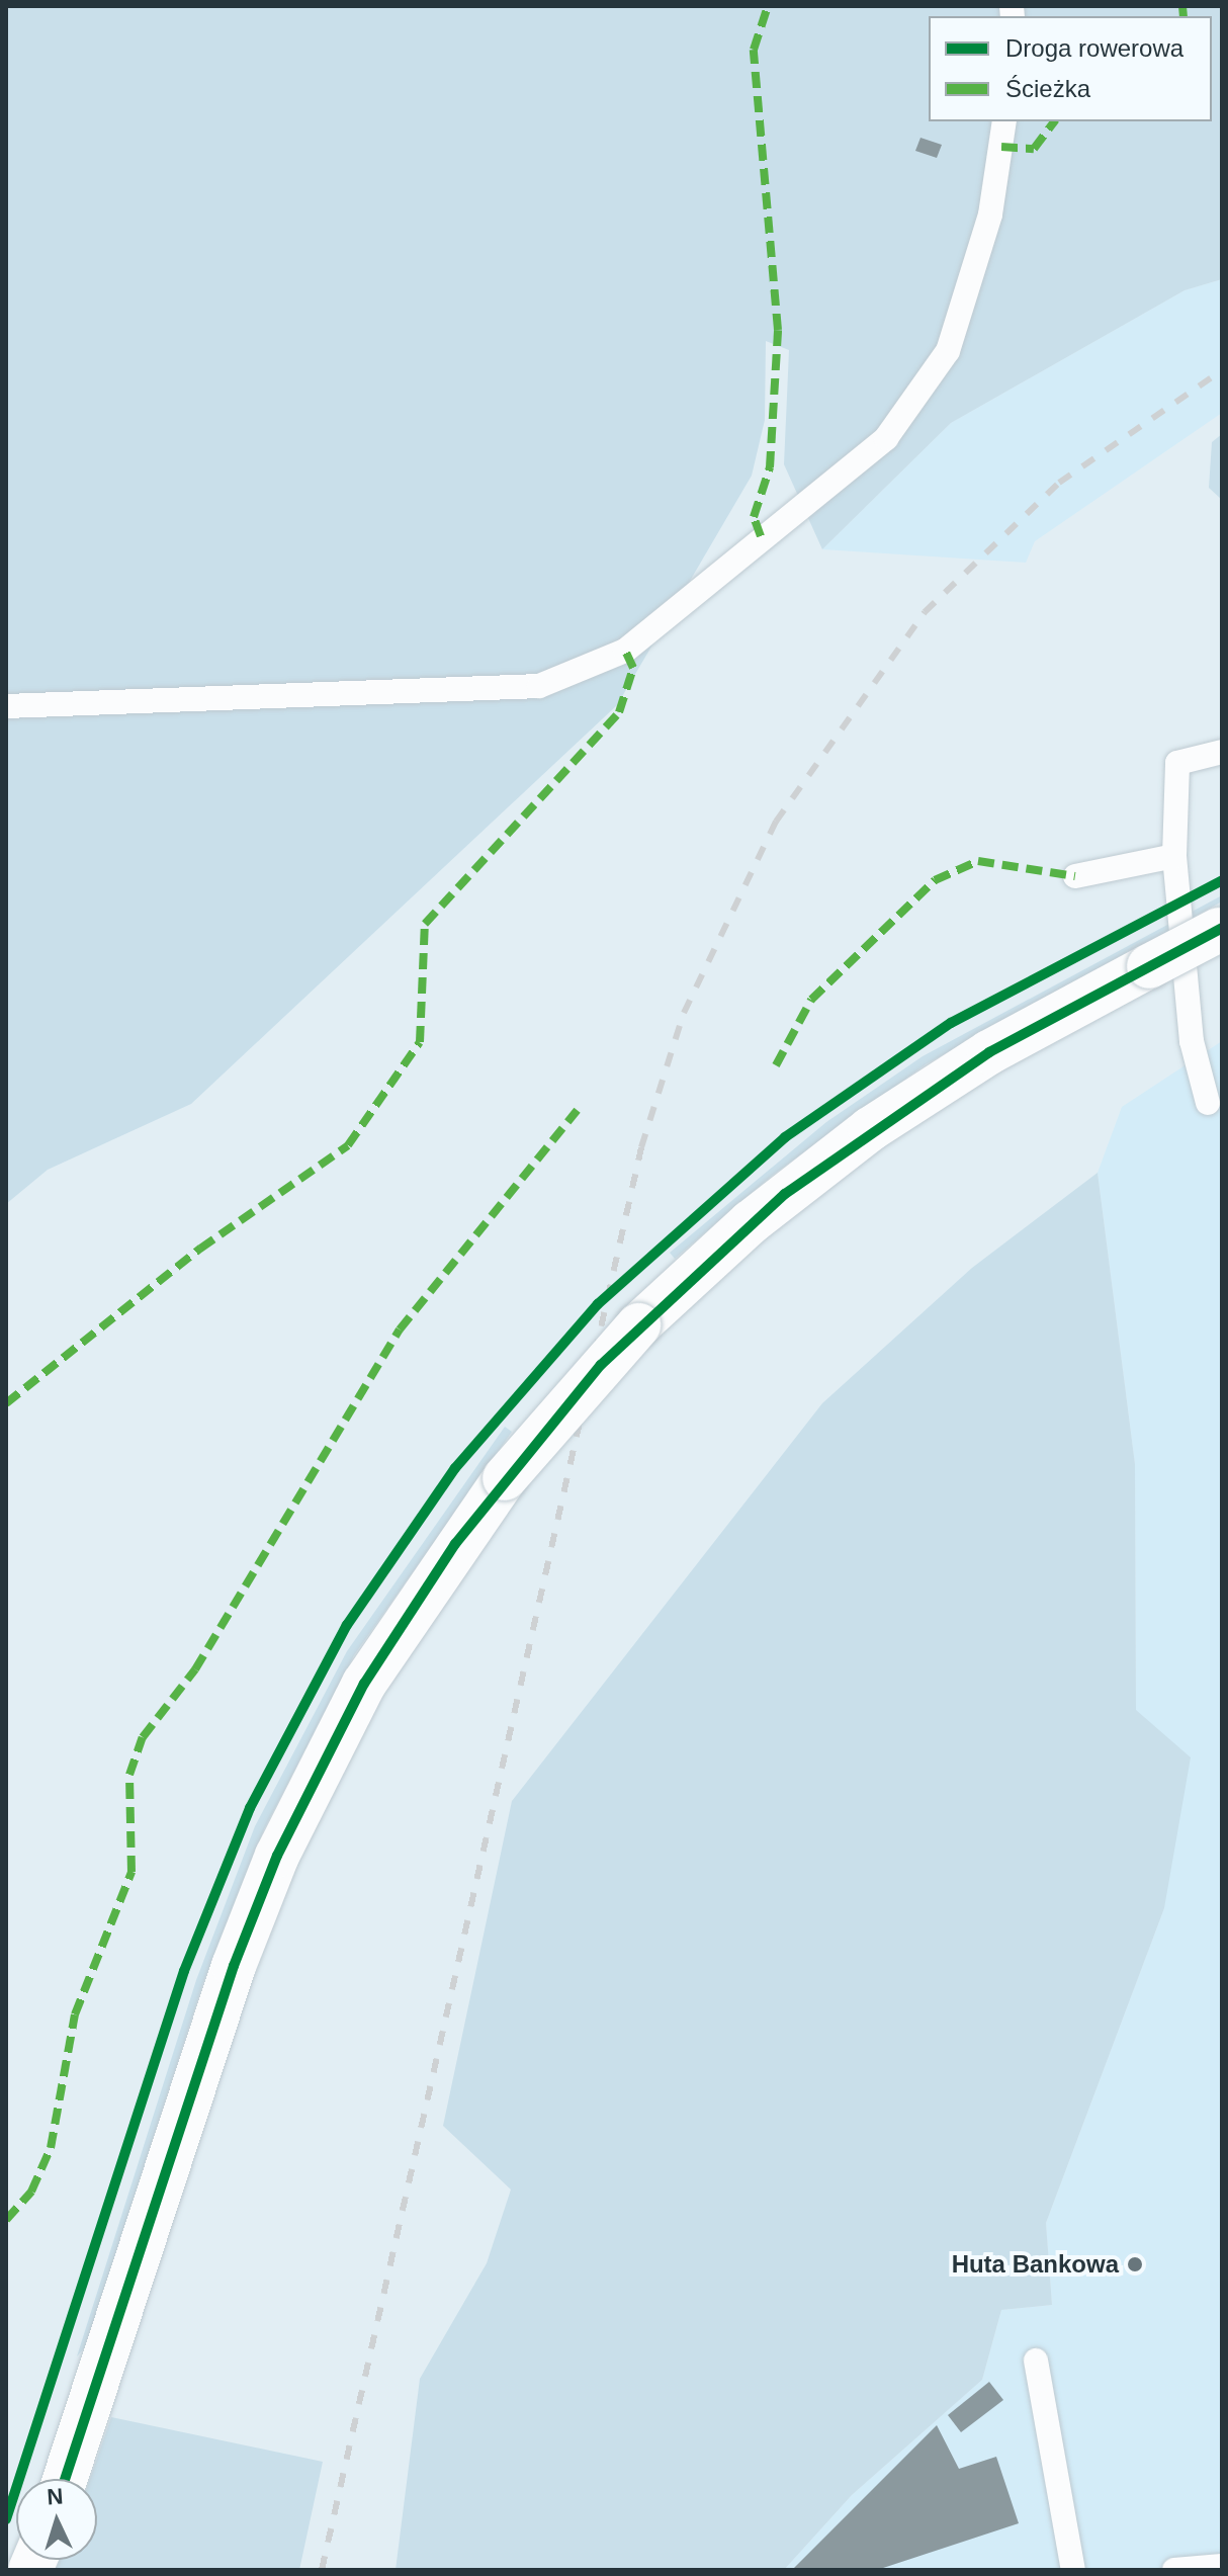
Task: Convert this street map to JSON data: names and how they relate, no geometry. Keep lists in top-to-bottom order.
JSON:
{
  "places": ["Huta Bankowa"],
  "legend": ["Droga rowerowa", "Ścieżka"],
  "north": "top"
}
